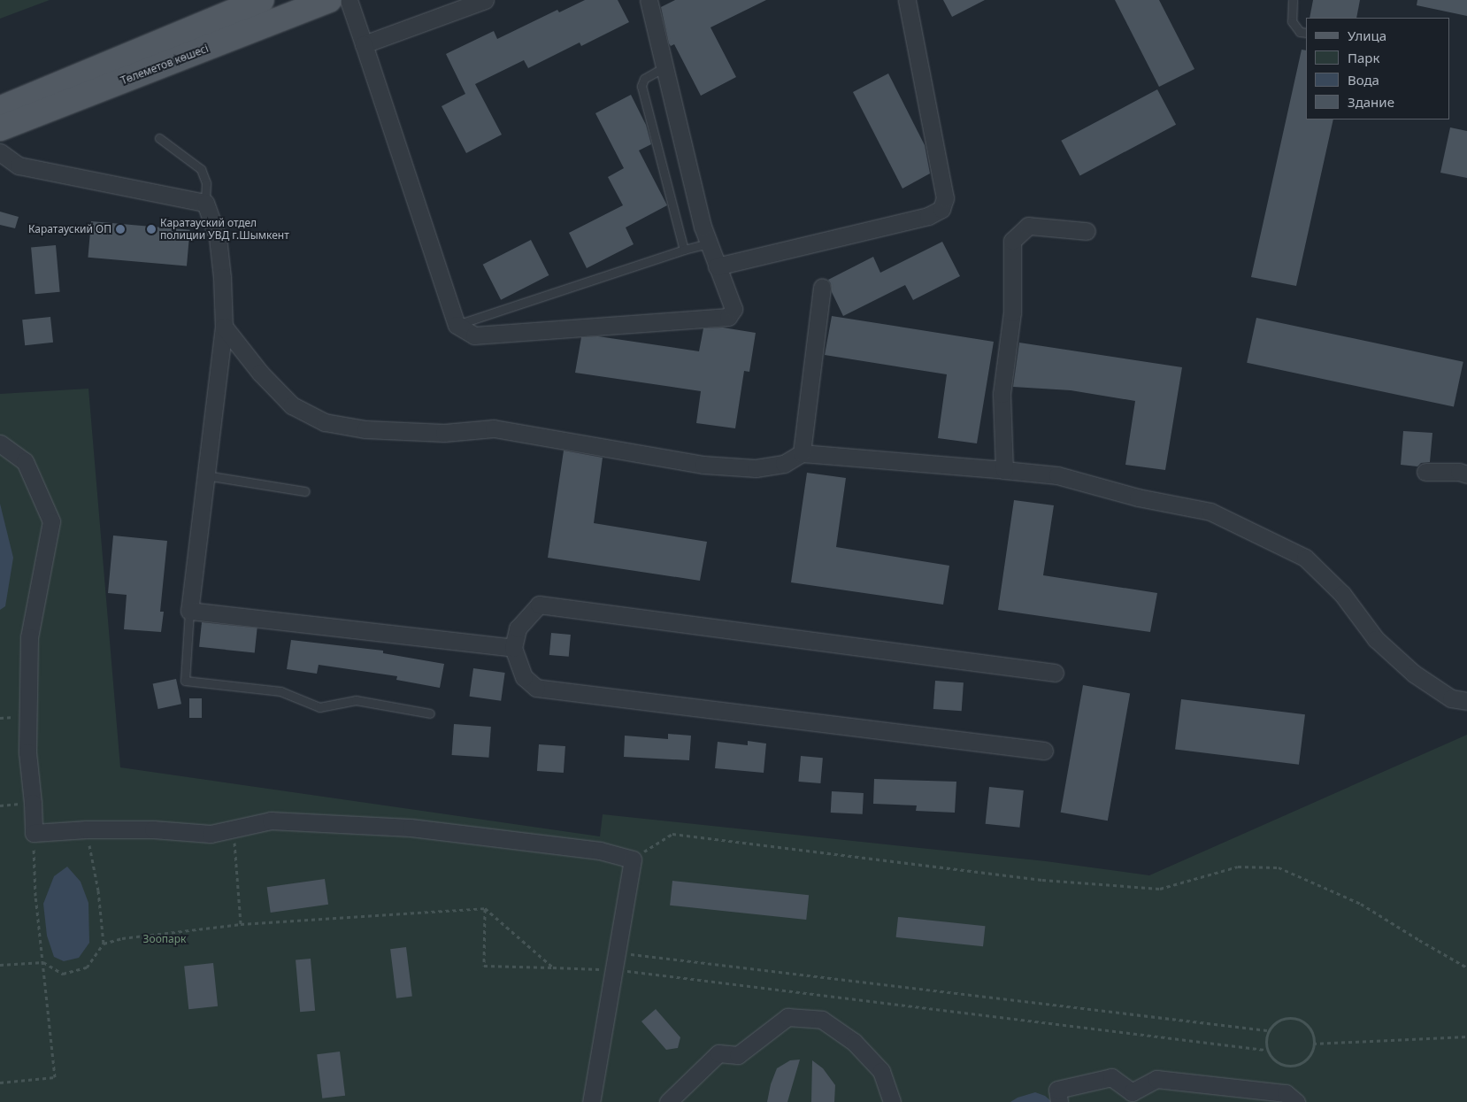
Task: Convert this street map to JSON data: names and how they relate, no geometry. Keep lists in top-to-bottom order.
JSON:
{
  "streets": {
    "main road": ["Төлеметов көшесі"]
  },
  "parks": ["Зоопарк"],
  "places": ["Каратауский ОП", "Каратауский отдел полиции УВД г.Шымкент"],
  "legend": [
    "Улица",
    "Парк",
    "Вода",
    "Здание"
  ]
}
